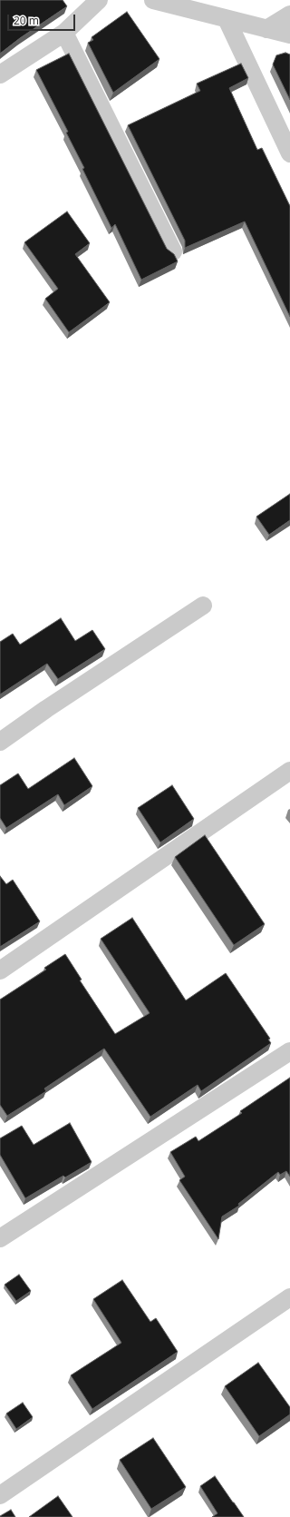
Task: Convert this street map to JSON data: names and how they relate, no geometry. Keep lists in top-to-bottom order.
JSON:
{
  "scale_bar": "20 m"
}
